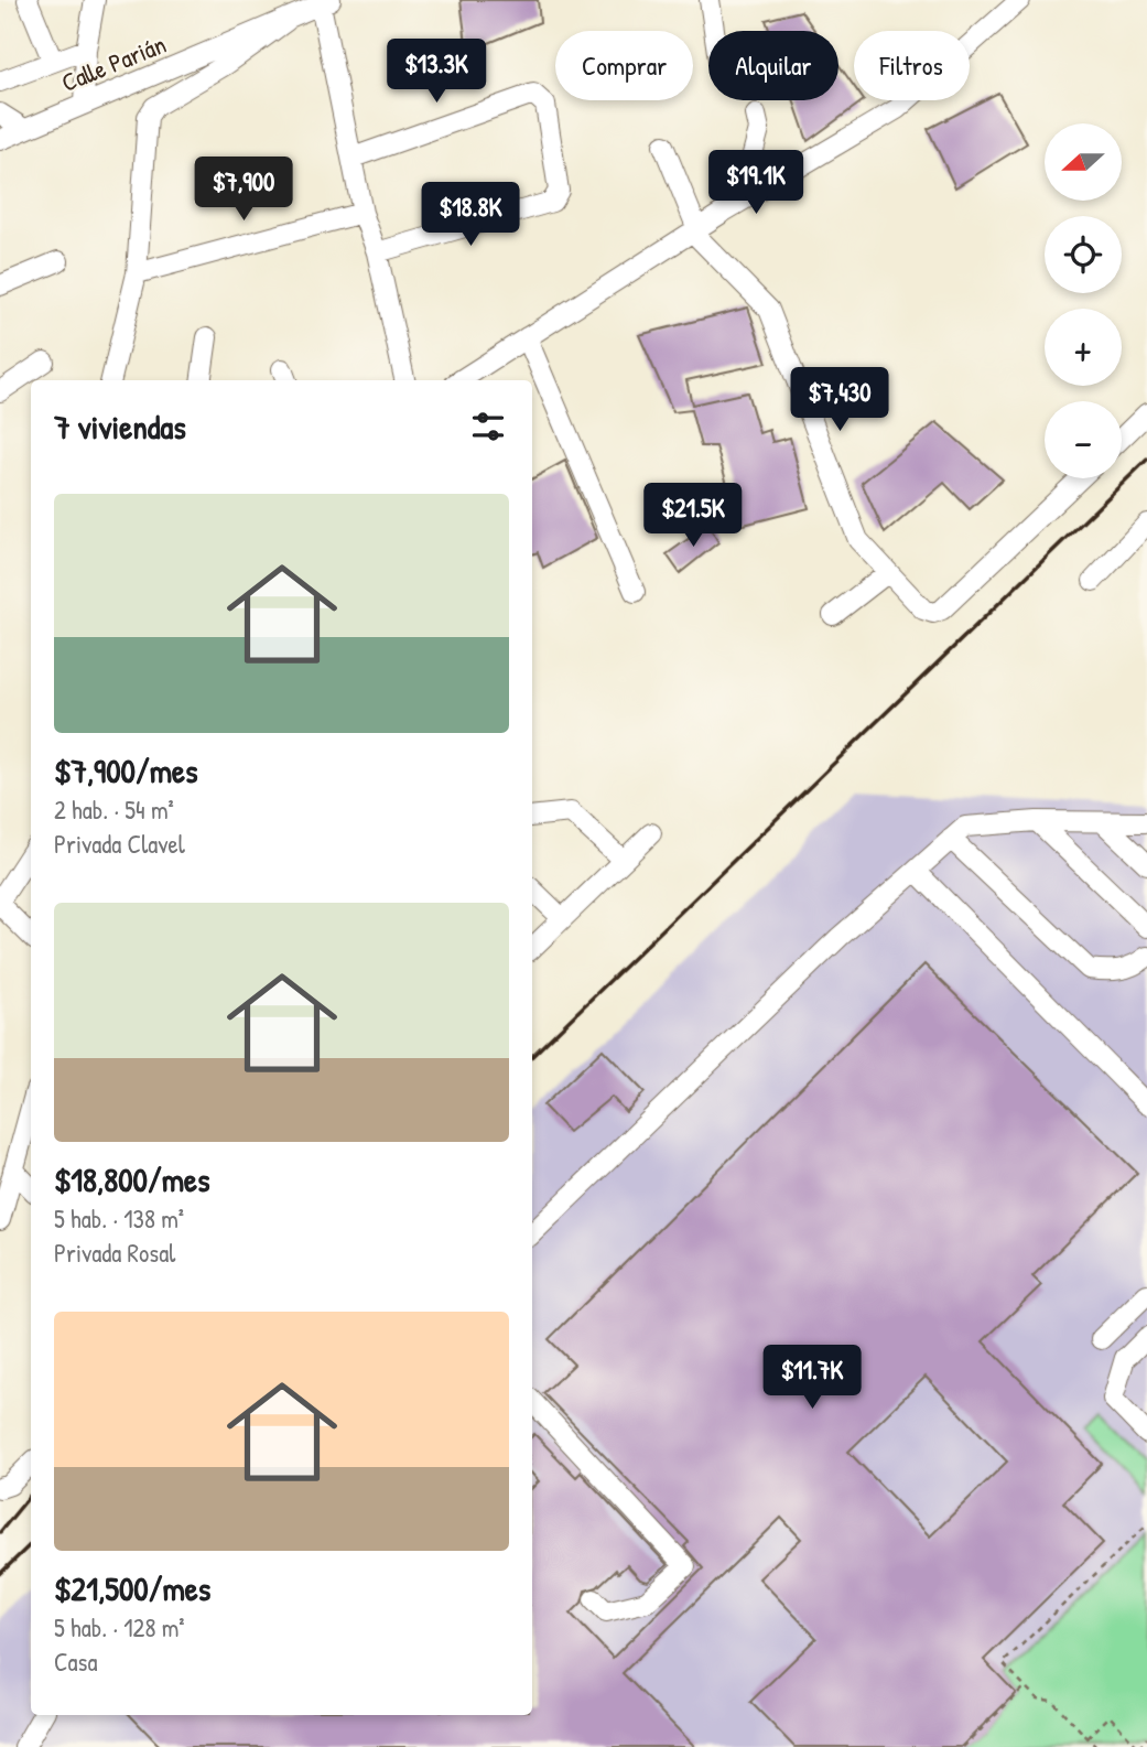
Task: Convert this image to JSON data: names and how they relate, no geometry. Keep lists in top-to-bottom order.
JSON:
{
  "streets": {
    "street": ["Calle Parián"]
  },
  "north": "left",
  "page": {
    "chip": ["Comprar", "Alquilar", "Filtros"],
    "price": [
      "$13.3K",
      "$19.1K",
      "$7,900",
      "$18.8K",
      "$7,430",
      "$21.5K",
      "$11.7K"
    ],
    "map_buttons": ["+", "−"],
    "heading": "7 viviendas",
    "list": [
      {
        "name": "$7,900/mes",
        "note": "2 hab. · 54 m² · Privada Clavel"
      },
      {
        "name": "$18,800/mes",
        "note": "5 hab. · 138 m² · Privada Rosal"
      },
      {
        "name": "$21,500/mes",
        "note": "5 hab. · 128 m² · Casa"
      }
    ]
  }
}
